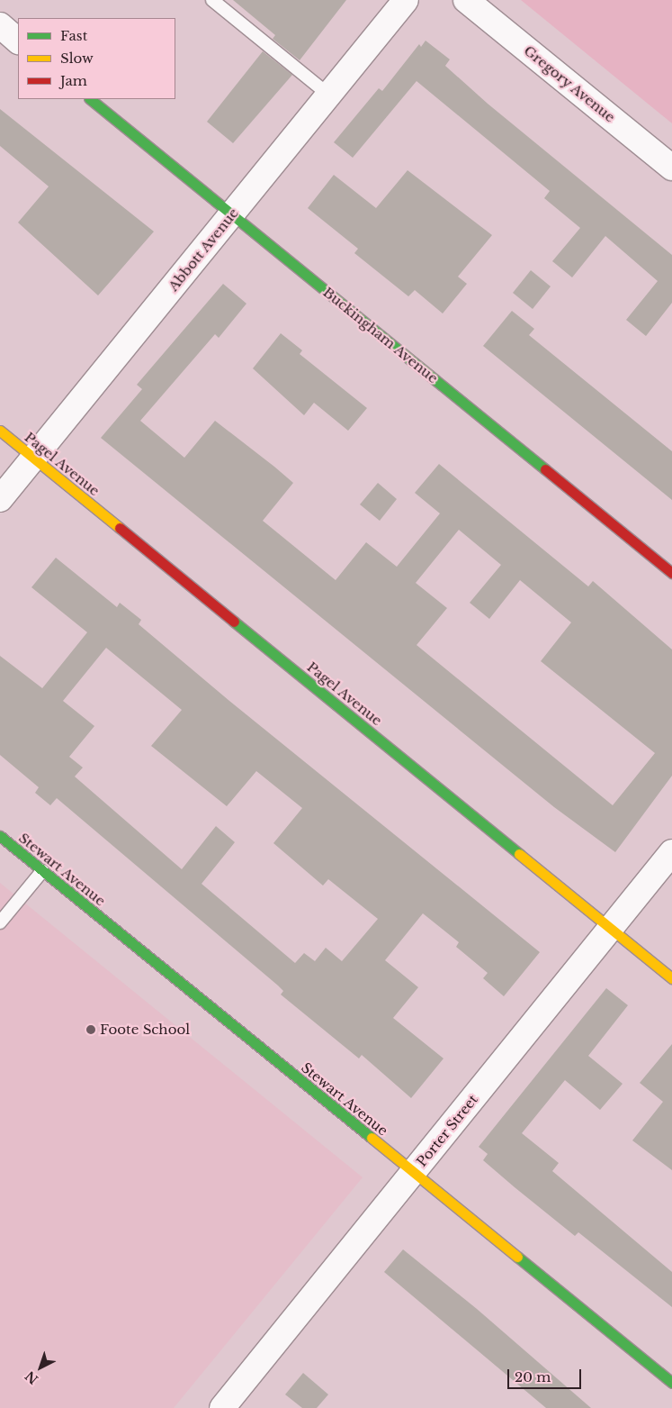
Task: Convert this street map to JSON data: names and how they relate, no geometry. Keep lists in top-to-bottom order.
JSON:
{
  "streets": {
    "street": [
      "Gregory Avenue",
      "Abbott Avenue",
      "Buckingham Avenue",
      "Pagel Avenue",
      "Stewart Avenue",
      "Porter Street"
    ]
  },
  "crossings": [
    ["Abbott Avenue", "Buckingham Avenue"],
    ["Abbott Avenue", "Pagel Avenue"],
    ["Pagel Avenue", "Porter Street"],
    ["Stewart Avenue", "Porter Street"]
  ],
  "places": ["Foote School"],
  "legend": ["Fast", "Slow", "Jam"],
  "scale_bar": "20 m",
  "north": "bottom left"
}
